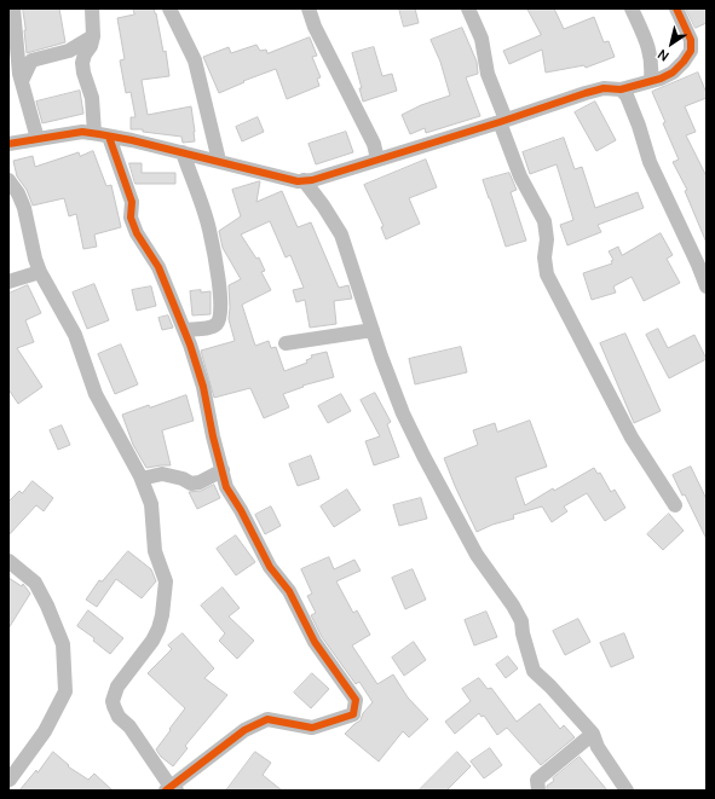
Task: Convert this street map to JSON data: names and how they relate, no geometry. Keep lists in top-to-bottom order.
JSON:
{
  "north": "bottom left"
}
